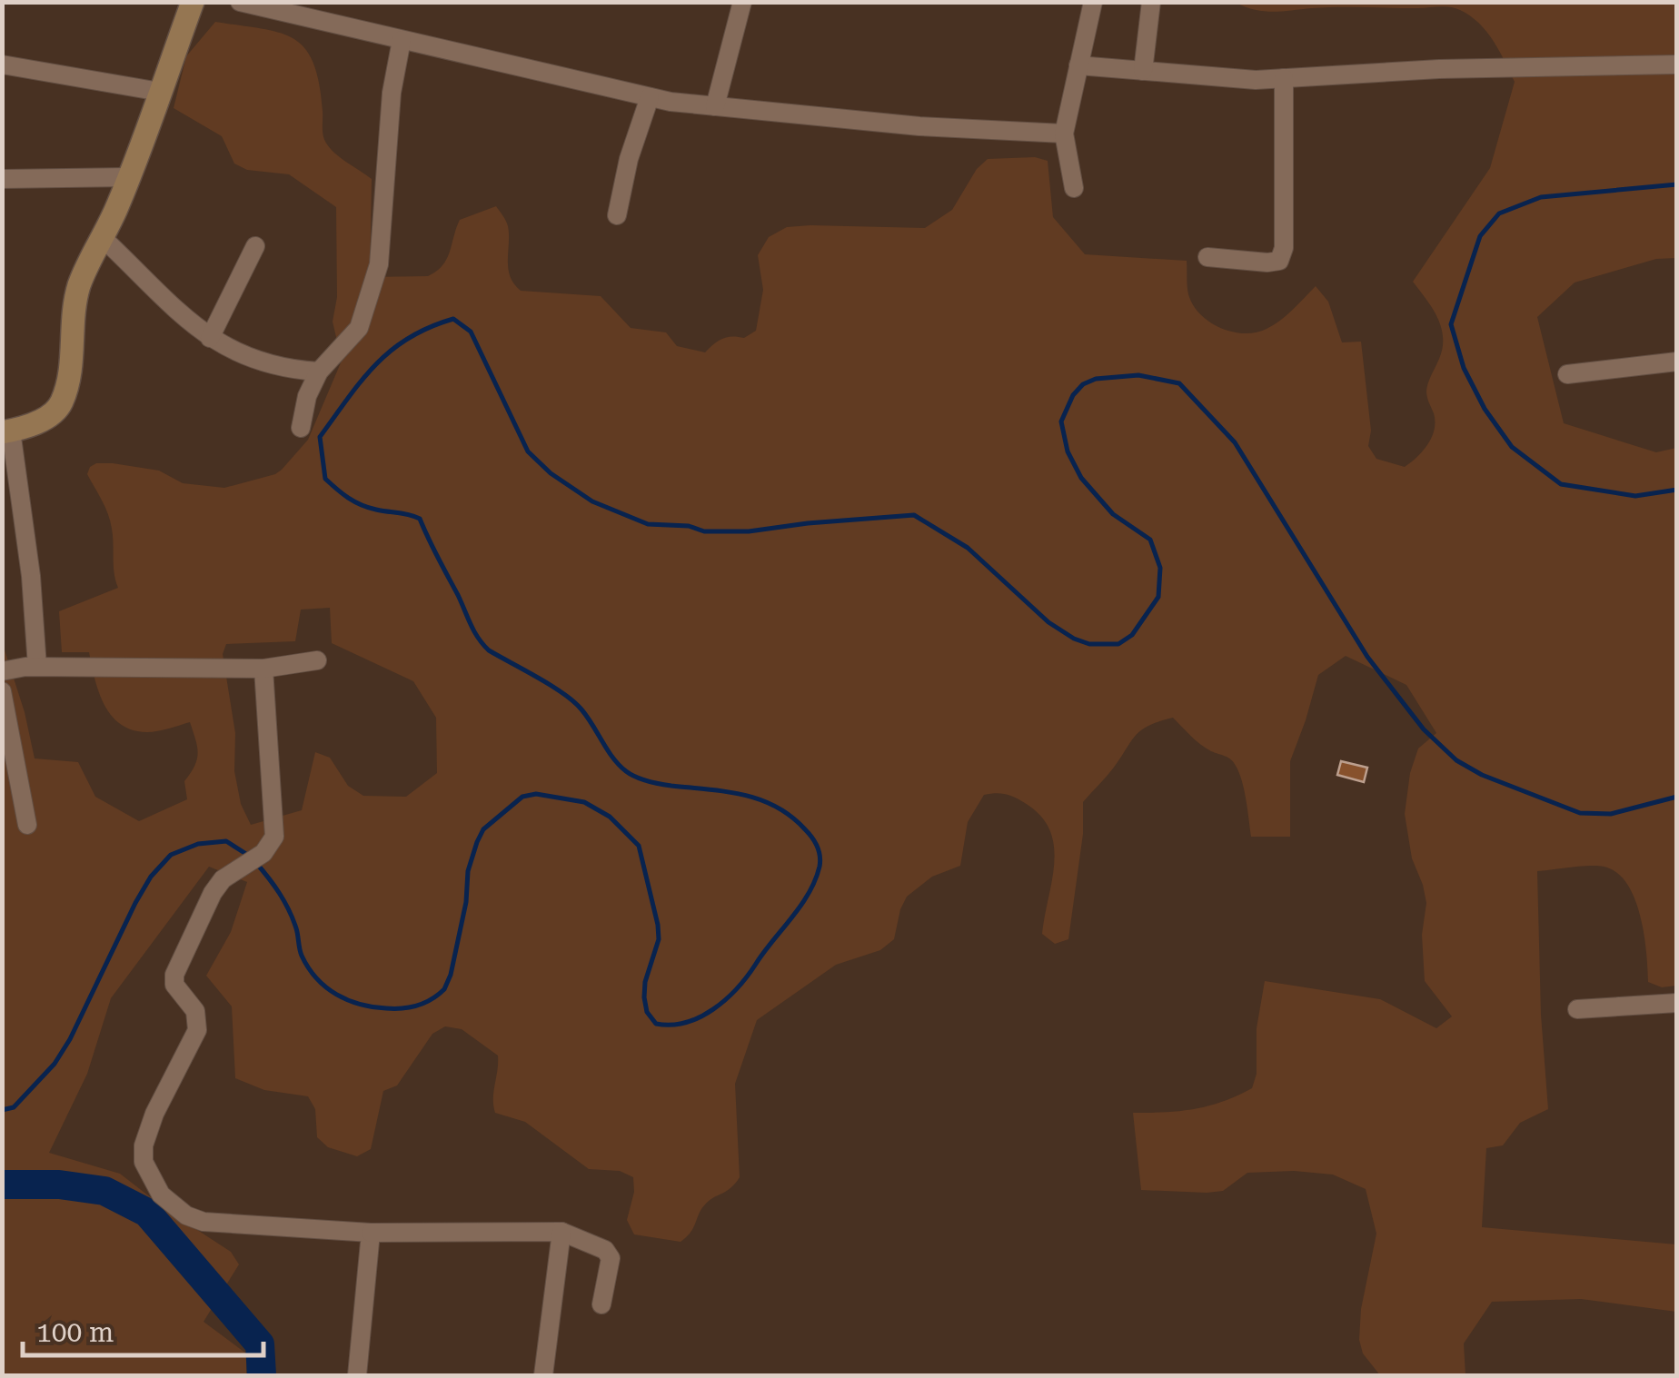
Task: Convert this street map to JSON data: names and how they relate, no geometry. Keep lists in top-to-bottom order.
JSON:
{
  "scale_bar": "100 m"
}
